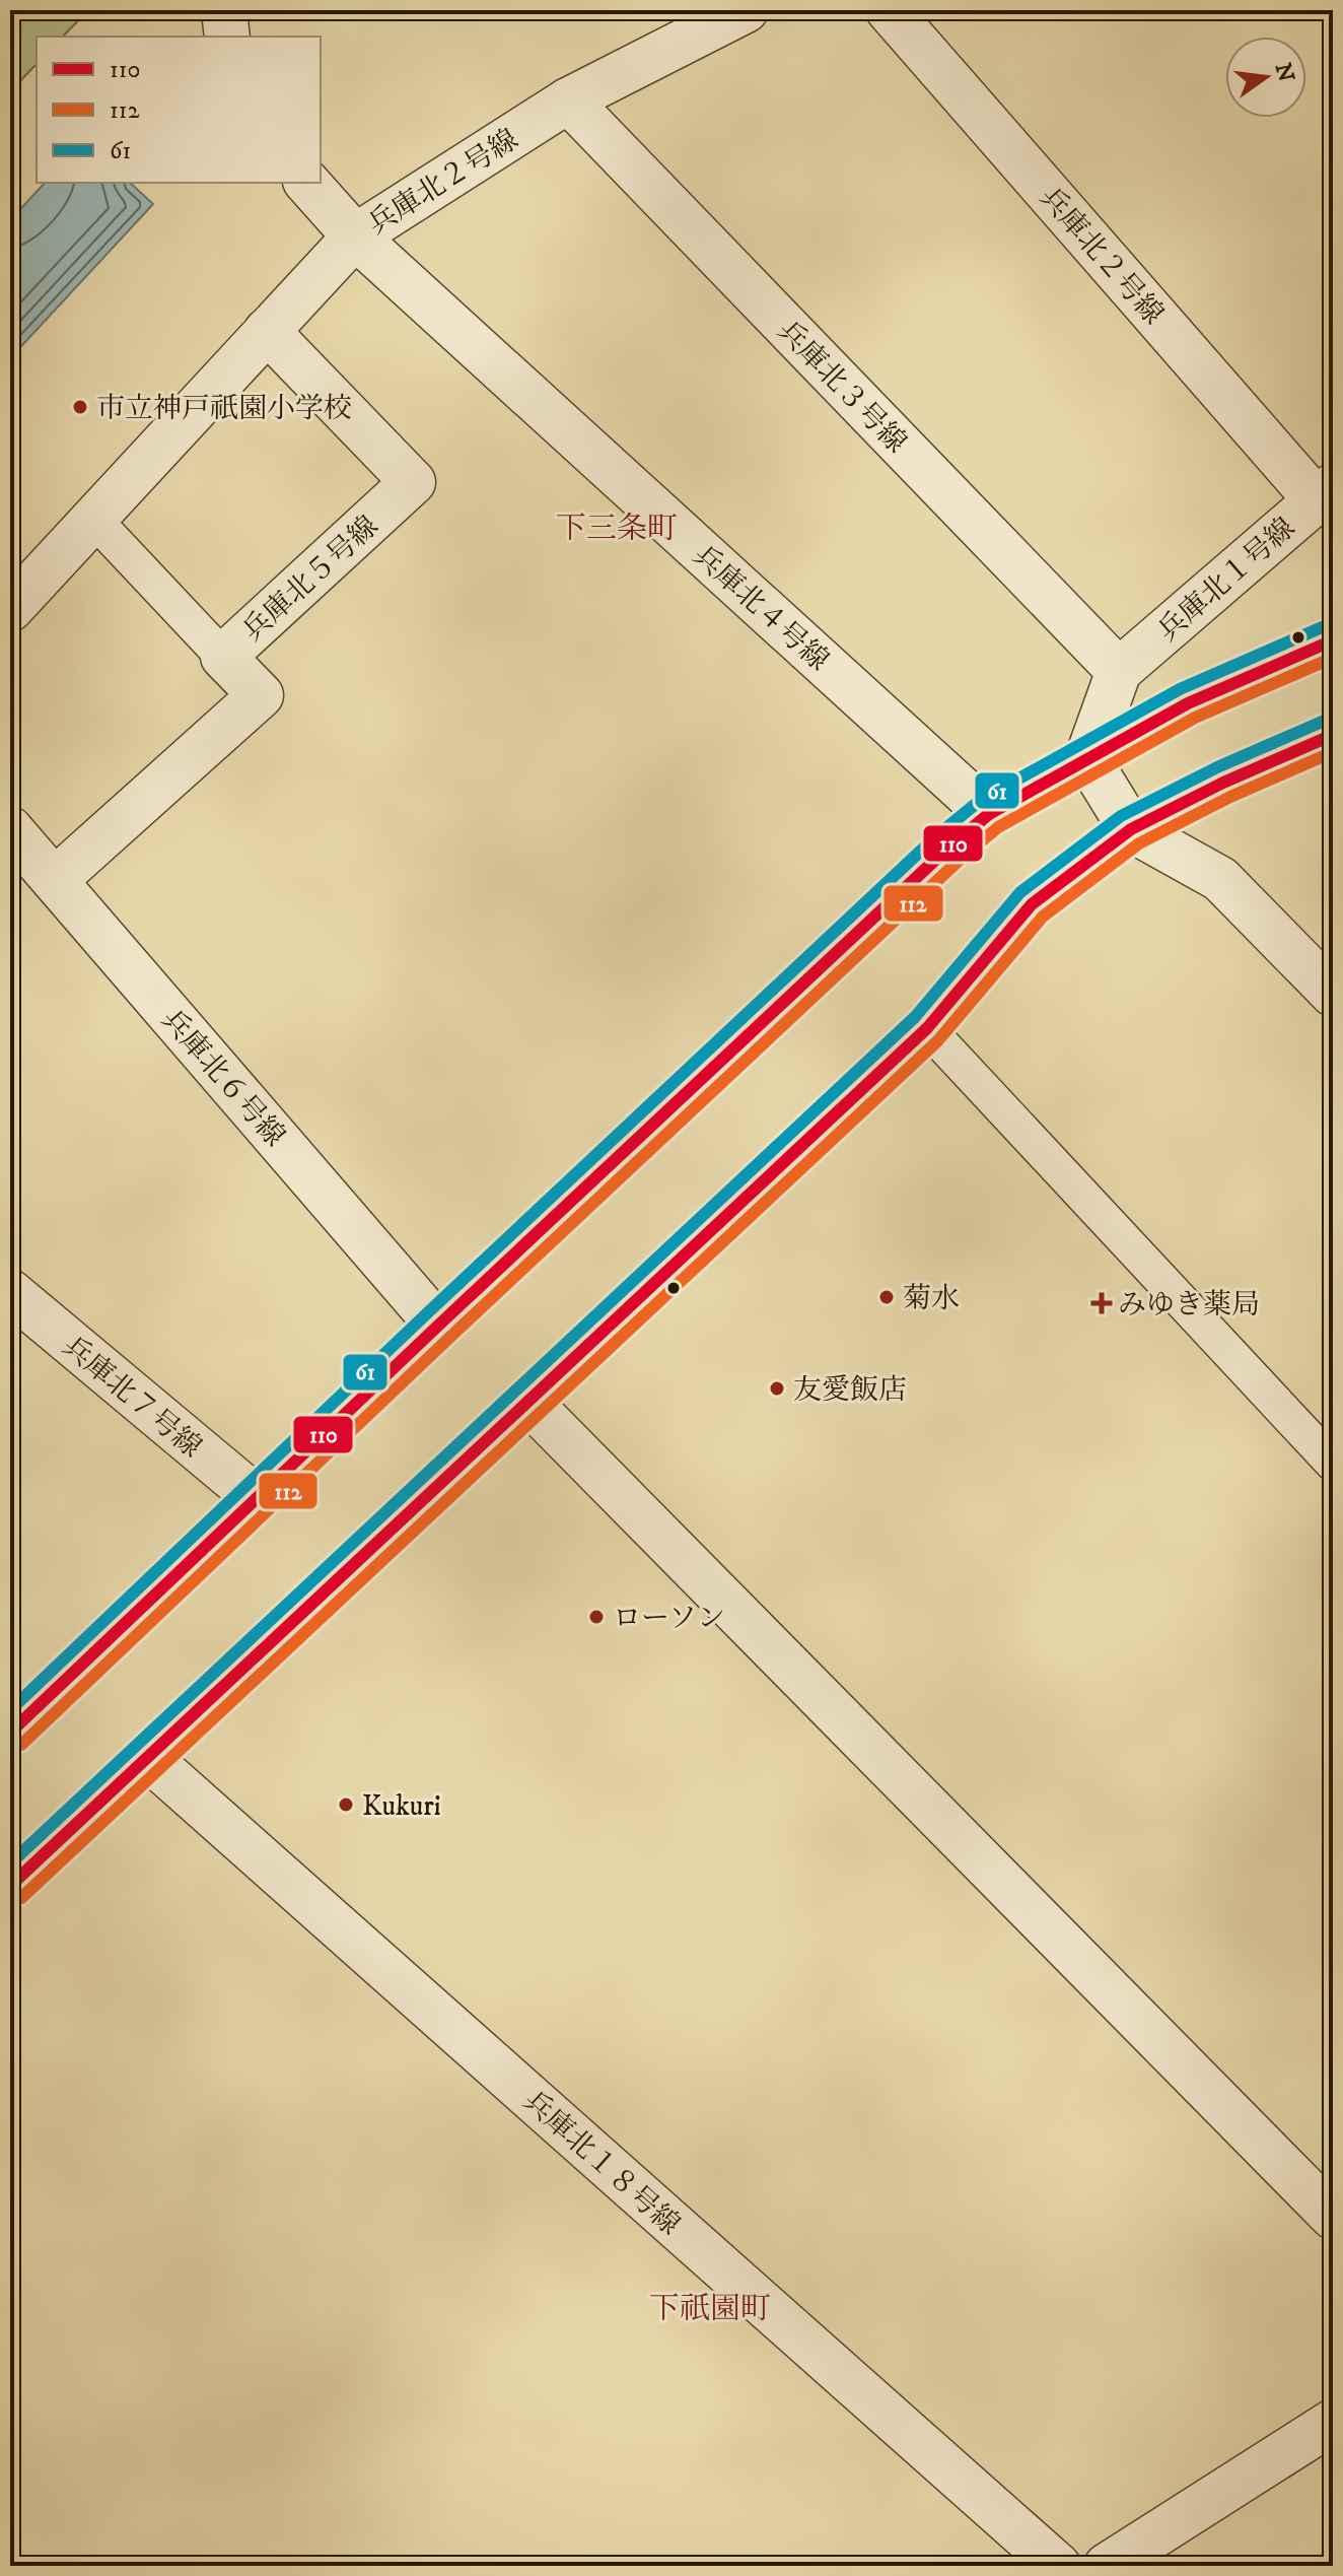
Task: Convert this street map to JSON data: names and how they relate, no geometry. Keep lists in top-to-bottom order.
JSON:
{
  "streets": {
    "street": [
      "兵庫北２号線",
      "兵庫北３号線",
      "兵庫北５号線",
      "兵庫北１号線",
      "兵庫北４号線",
      "兵庫北６号線",
      "兵庫北７号線",
      "兵庫北１８号線"
    ]
  },
  "crossings": [
    ["兵庫北２号線", "兵庫北３号線"],
    ["兵庫北２号線", "兵庫北５号線"],
    ["兵庫北２号線", "兵庫北１号線"],
    ["兵庫北２号線", "兵庫北４号線"],
    ["兵庫北３号線", "兵庫北１号線"],
    ["兵庫北５号線", "兵庫北６号線"]
  ],
  "districts": ["下三条町", "下祇園町"],
  "places": {
    "other": [
      "市立神戸祇園小学校",
      "菊水",
      "友愛飯店",
      "ローソン",
      "Kukuri"
    ],
    "health": ["みゆき薬局"]
  },
  "lines": ["transit line 61", "transit line 110", "transit line 112"],
  "legend": ["110", "112", "61"],
  "north": "right"
}
